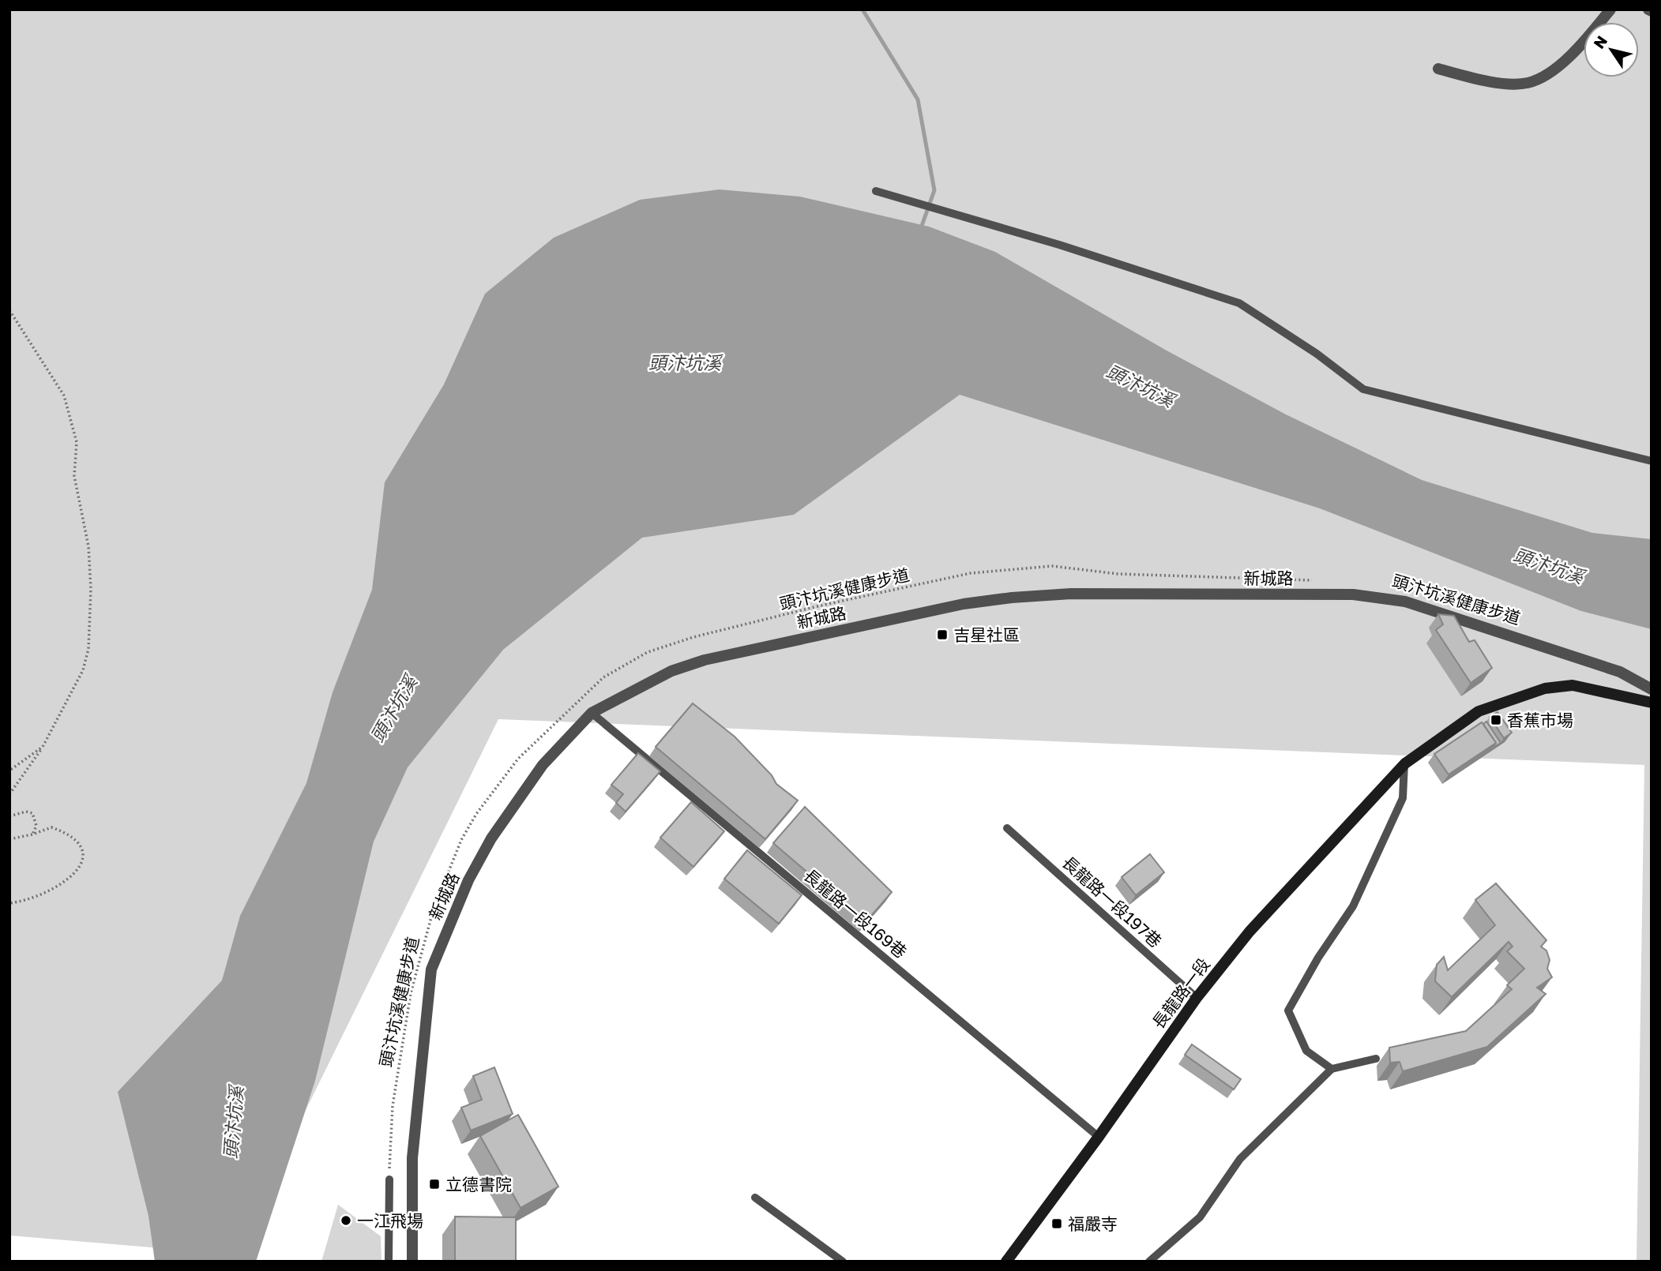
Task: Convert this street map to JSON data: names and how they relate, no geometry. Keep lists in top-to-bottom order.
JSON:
{
  "streets": {
    "main road": ["長龍路一段"],
    "street": ["新城路"],
    "lane": ["長龍路一段197巷", "長龍路一段169巷"],
    "path": ["頭汴坑溪健康步道"]
  },
  "crossings": [
    ["新城路", "長龍路一段169巷"],
    ["長龍路一段197巷", "長龍路一段"],
    ["長龍路一段169巷", "長龍路一段"]
  ],
  "water": ["頭汴坑溪"],
  "places": {
    "transit": [
      "吉星社區",
      "香蕉市場",
      "立德書院",
      "福嚴寺"
    ],
    "other": ["一江飛場"]
  },
  "north": "top left"
}
